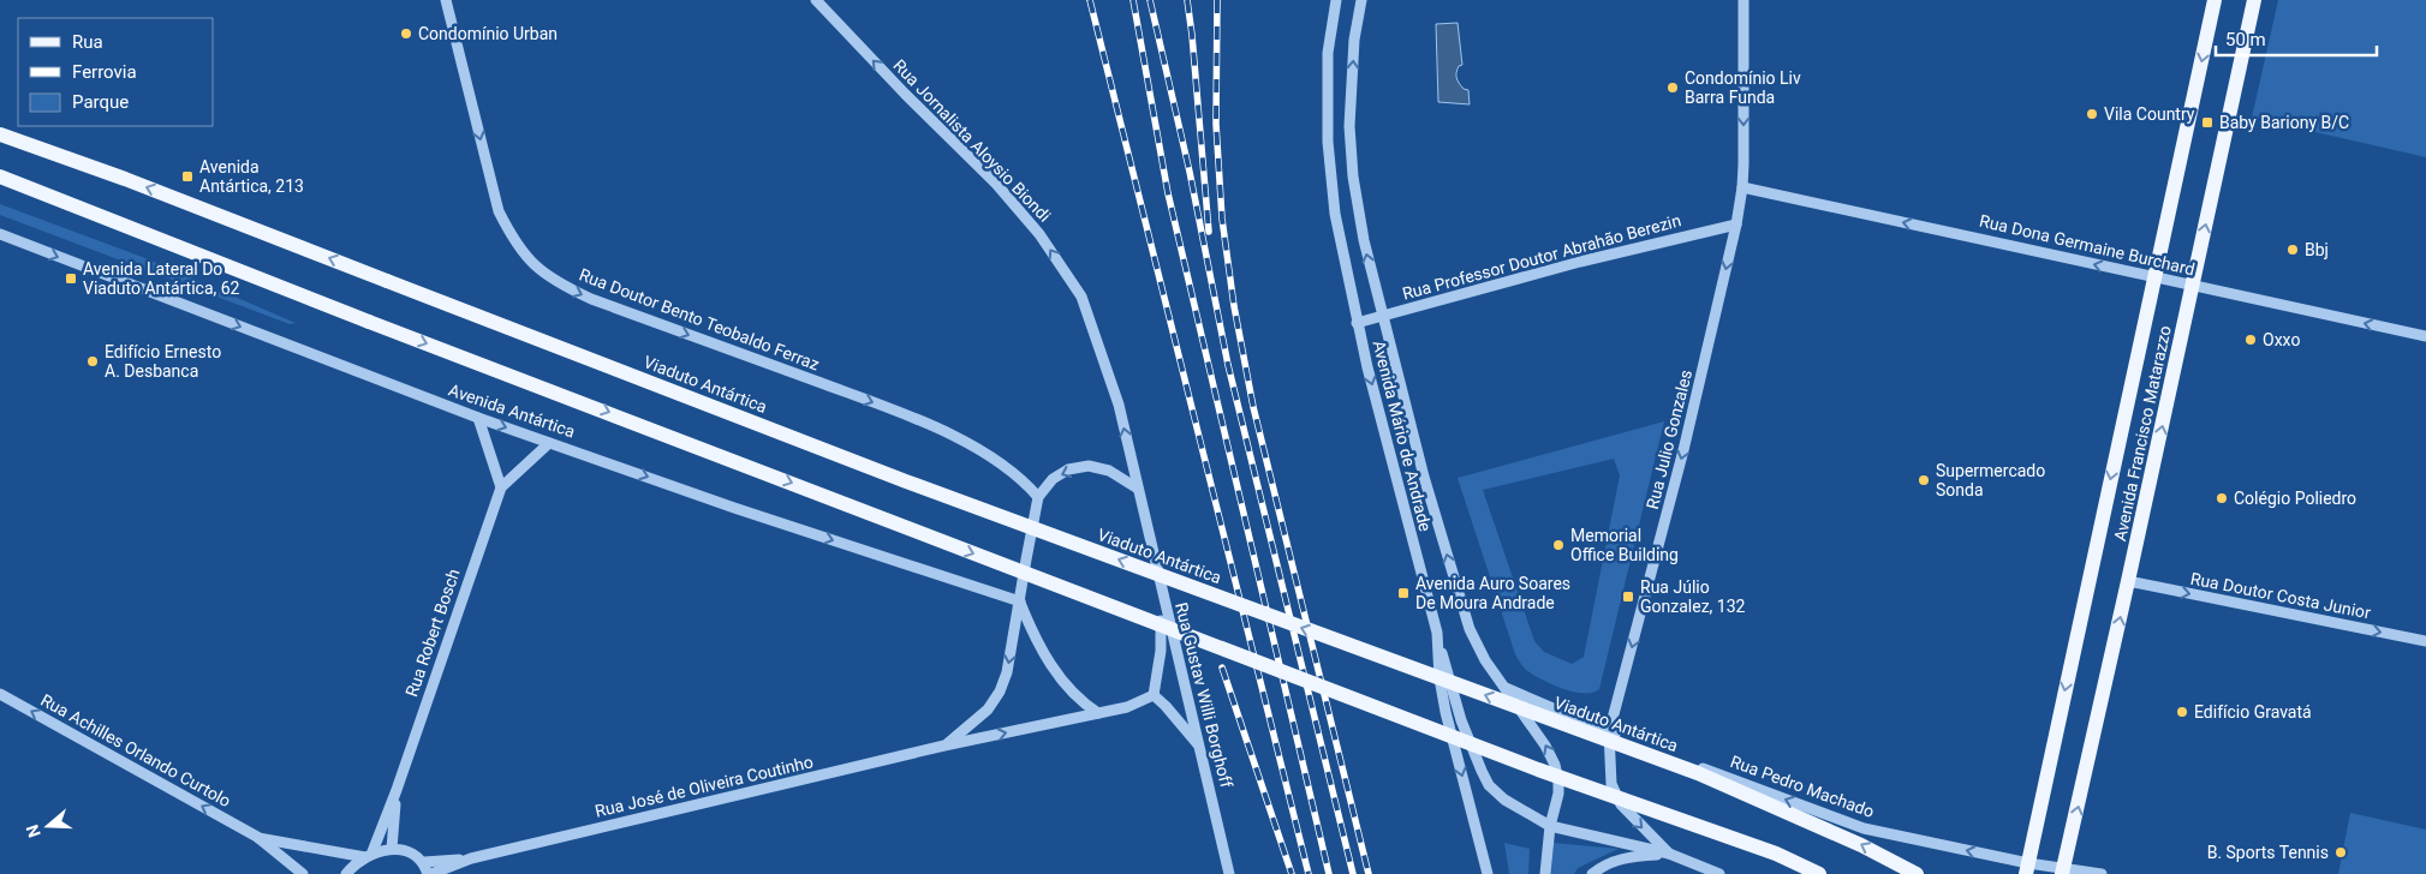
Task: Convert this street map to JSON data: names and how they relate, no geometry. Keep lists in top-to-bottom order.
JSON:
{
  "streets": {
    "main road": ["Viaduto Antártica", "Avenida Francisco Matarazzo"],
    "street": [
      "Rua Jornalista Aloysio Biondi",
      "Rua Dona Germaine Burchard",
      "Rua Professor Doutor Abrahão Berezin",
      "Rua Doutor Bento Teobaldo Ferraz",
      "Avenida Antártica",
      "Avenida Mário de Andrade",
      "Rua Julio Gonzales",
      "Rua Doutor Costa Junior",
      "Rua Robert Bosch",
      "Rua Gustav Willi Borghoff",
      "Rua Achilles Orlando Curtolo",
      "Rua José de Oliveira Coutinho",
      "Rua Pedro Machado"
    ]
  },
  "crossings": [
    ["Rua Jornalista Aloysio Biondi", "Rua Gustav Willi Borghoff"],
    ["Rua Dona Germaine Burchard", "Avenida Francisco Matarazzo"],
    ["Rua Dona Germaine Burchard", "Rua Julio Gonzales"],
    ["Rua Professor Doutor Abrahão Berezin", "Avenida Mário de Andrade"],
    ["Rua Professor Doutor Abrahão Berezin", "Rua Julio Gonzales"],
    ["Avenida Antártica", "Rua Robert Bosch"],
    ["Avenida Antártica", "Rua José de Oliveira Coutinho"],
    ["Avenida Francisco Matarazzo", "Rua Doutor Costa Junior"],
    ["Avenida Francisco Matarazzo", "Rua Pedro Machado"],
    ["Avenida Mário de Andrade", "Rua Pedro Machado"],
    ["Rua Julio Gonzales", "Rua Pedro Machado"],
    ["Rua Robert Bosch", "Rua Achilles Orlando Curtolo"]
  ],
  "one_way": [
    "Rua Jornalista Aloysio Biondi",
    "Rua Dona Germaine Burchard",
    "Rua Doutor Bento Teobaldo Ferraz",
    "Avenida Antártica",
    "Rua Julio Gonzales",
    "Rua Doutor Costa Junior",
    "Rua Achilles Orlando Curtolo",
    "Rua Pedro Machado"
  ],
  "places": {
    "other": [
      "Condomínio Urban",
      "Condomínio Liv Barra Funda",
      "Vila Country",
      "Bbj",
      "Oxxo",
      "Edifício Ernesto A. Desbanca",
      "Supermercado Sonda",
      "Colégio Poliedro",
      "Memorial Office Building",
      "Edifício Gravatá",
      "B. Sports Tennis"
    ],
    "transit": [
      "Baby Bariony B/C",
      "Avenida Antártica, 213",
      "Avenida Lateral Do Viaduto Antártica, 62",
      "Avenida Auro Soares De Moura Andrade",
      "Rua Júlio Gonzalez, 132"
    ]
  },
  "legend": ["Rua", "Ferrovia", "Parque"],
  "scale_bar": "50 m",
  "north": "left"
}
